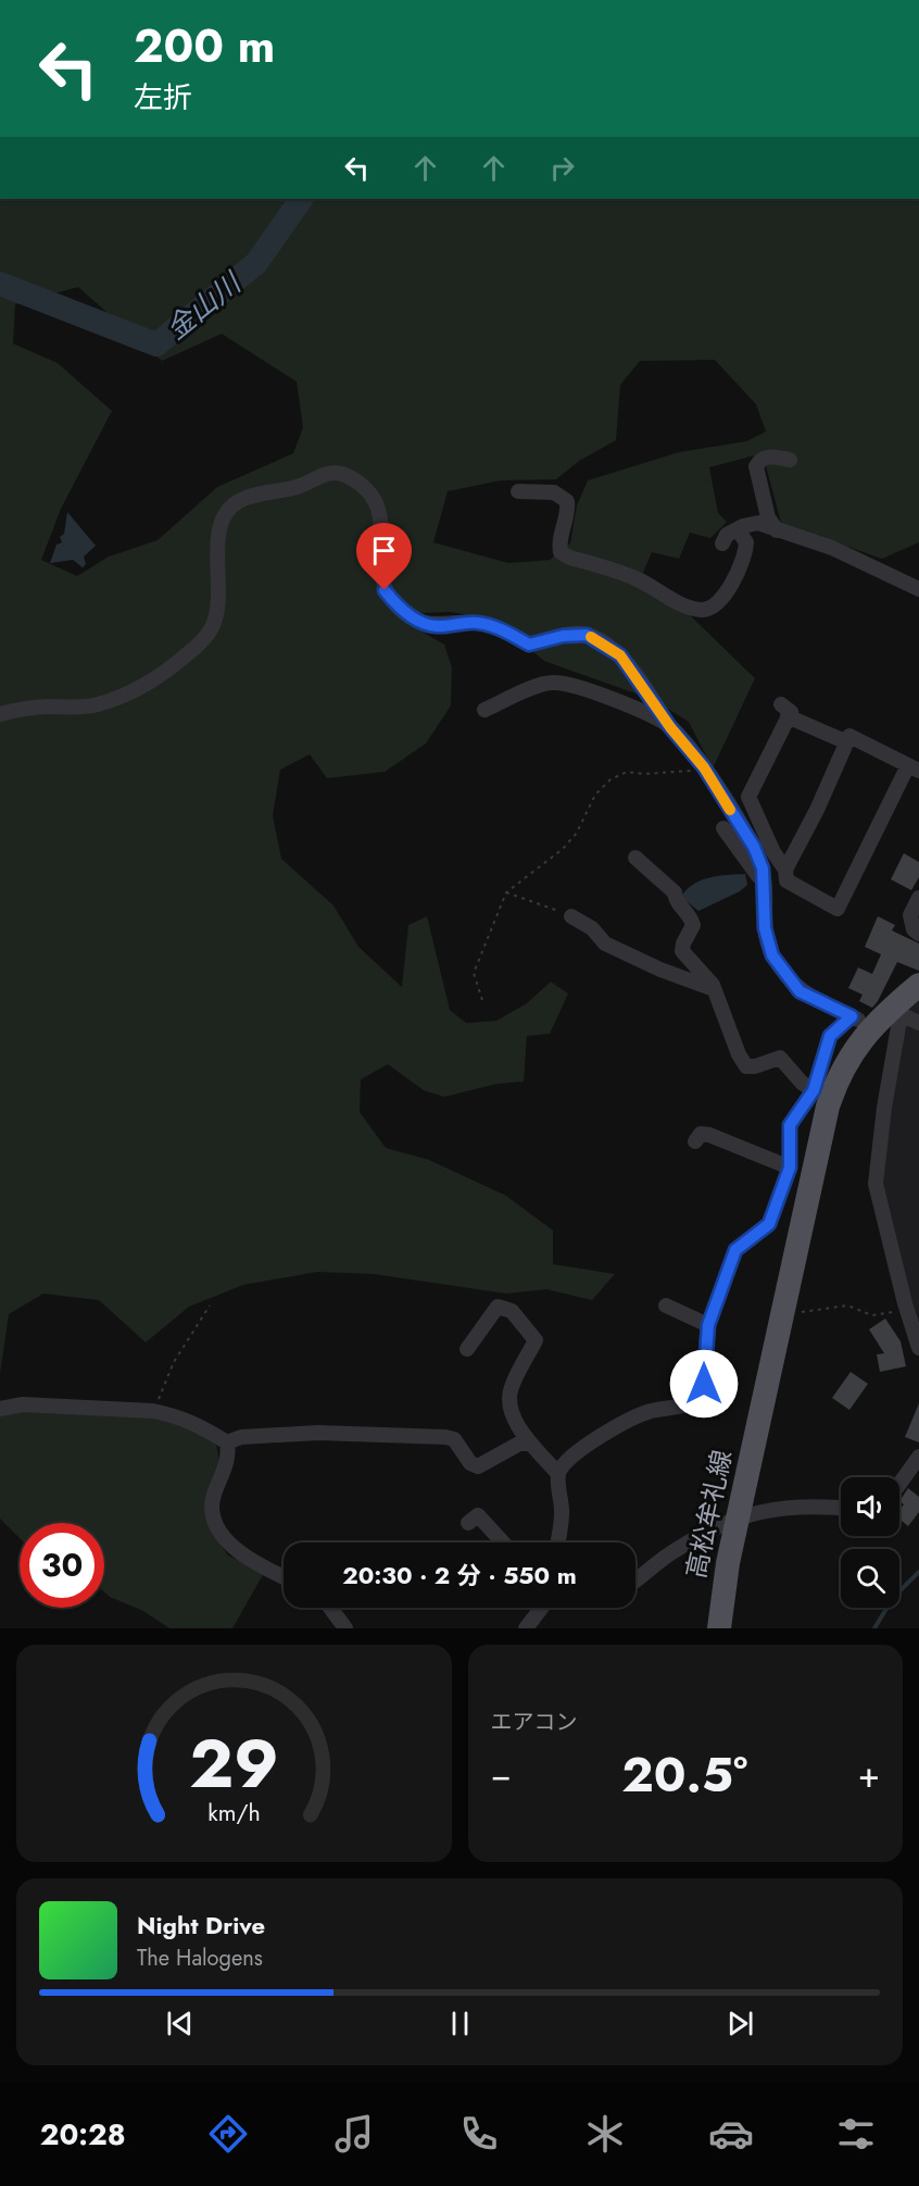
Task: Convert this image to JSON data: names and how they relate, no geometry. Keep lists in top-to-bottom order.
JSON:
{
  "streets": {
    "main road": ["高松牟礼線"]
  },
  "water": ["金山川"],
  "page": {
    "turn": ["200 m", "左折"],
    "limit": "30",
    "trip": "20:30 · 2 分 · 550 m",
    "tile": "エアコン",
    "heat": ["−", "20.5°", "+"],
    "song": ["Night Drive", "The Halogens"],
    "tabs": "20:28",
    "gauge": ["29", "km/h"]
  }
}
